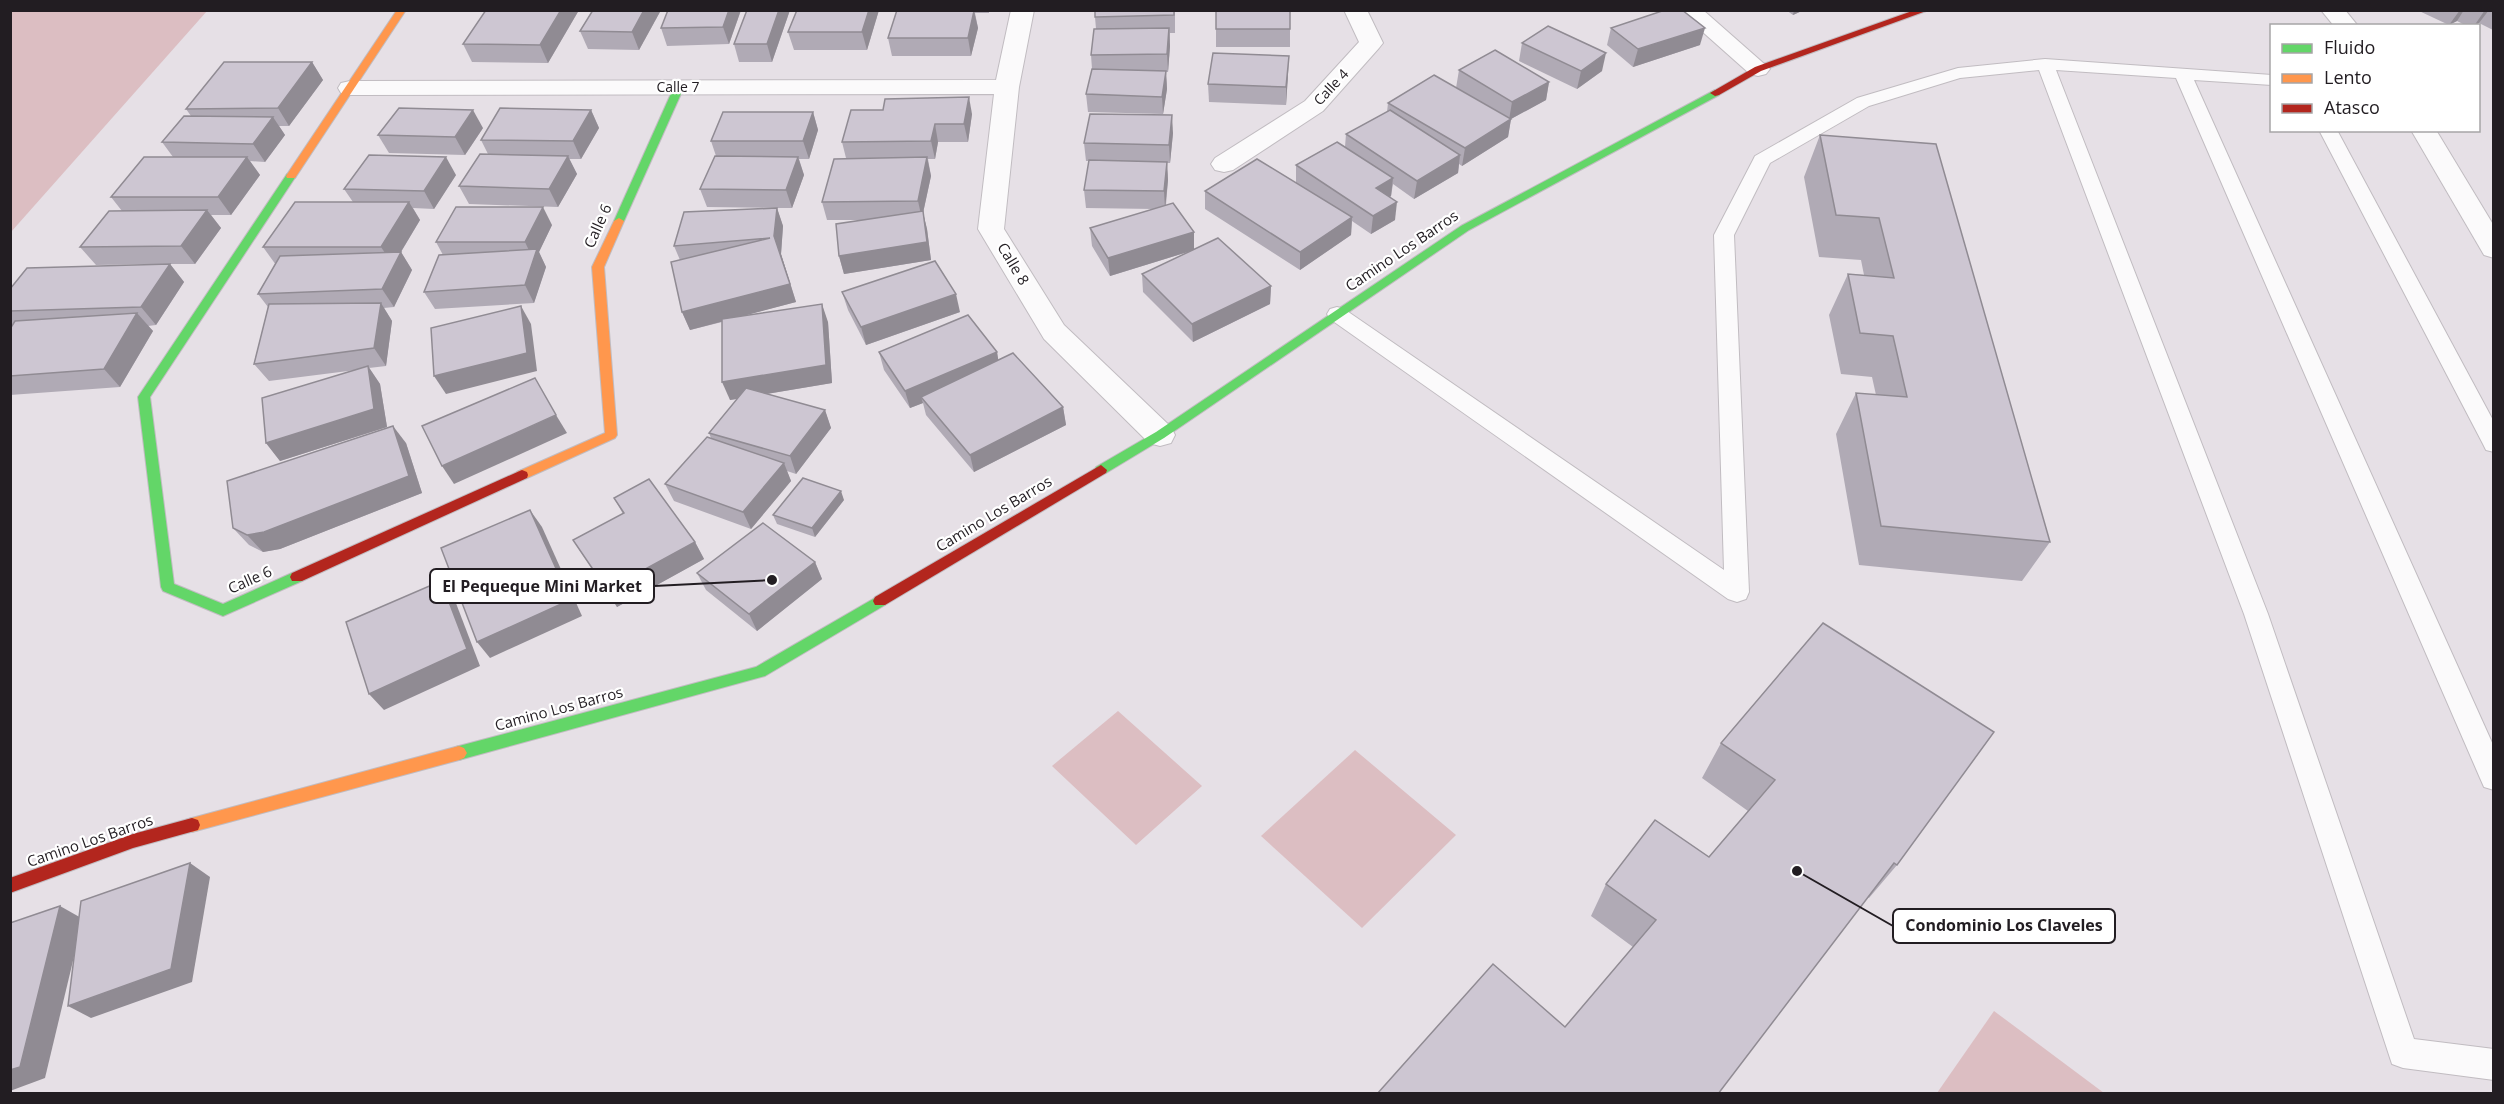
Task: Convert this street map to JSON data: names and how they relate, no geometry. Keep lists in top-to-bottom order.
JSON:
{
  "streets": {
    "street": [
      "Calle 7",
      "Calle 4",
      "Calle 6",
      "Camino Los Barros",
      "Calle 8"
    ]
  },
  "crossings": [
    ["Calle 7", "Calle 6"],
    ["Calle 7", "Calle 8"],
    ["Camino Los Barros", "Calle 8"]
  ],
  "places": ["El Pequeque Mini Market", "Condominio Los Claveles"],
  "legend": ["Fluido", "Lento", "Atasco"]
}
